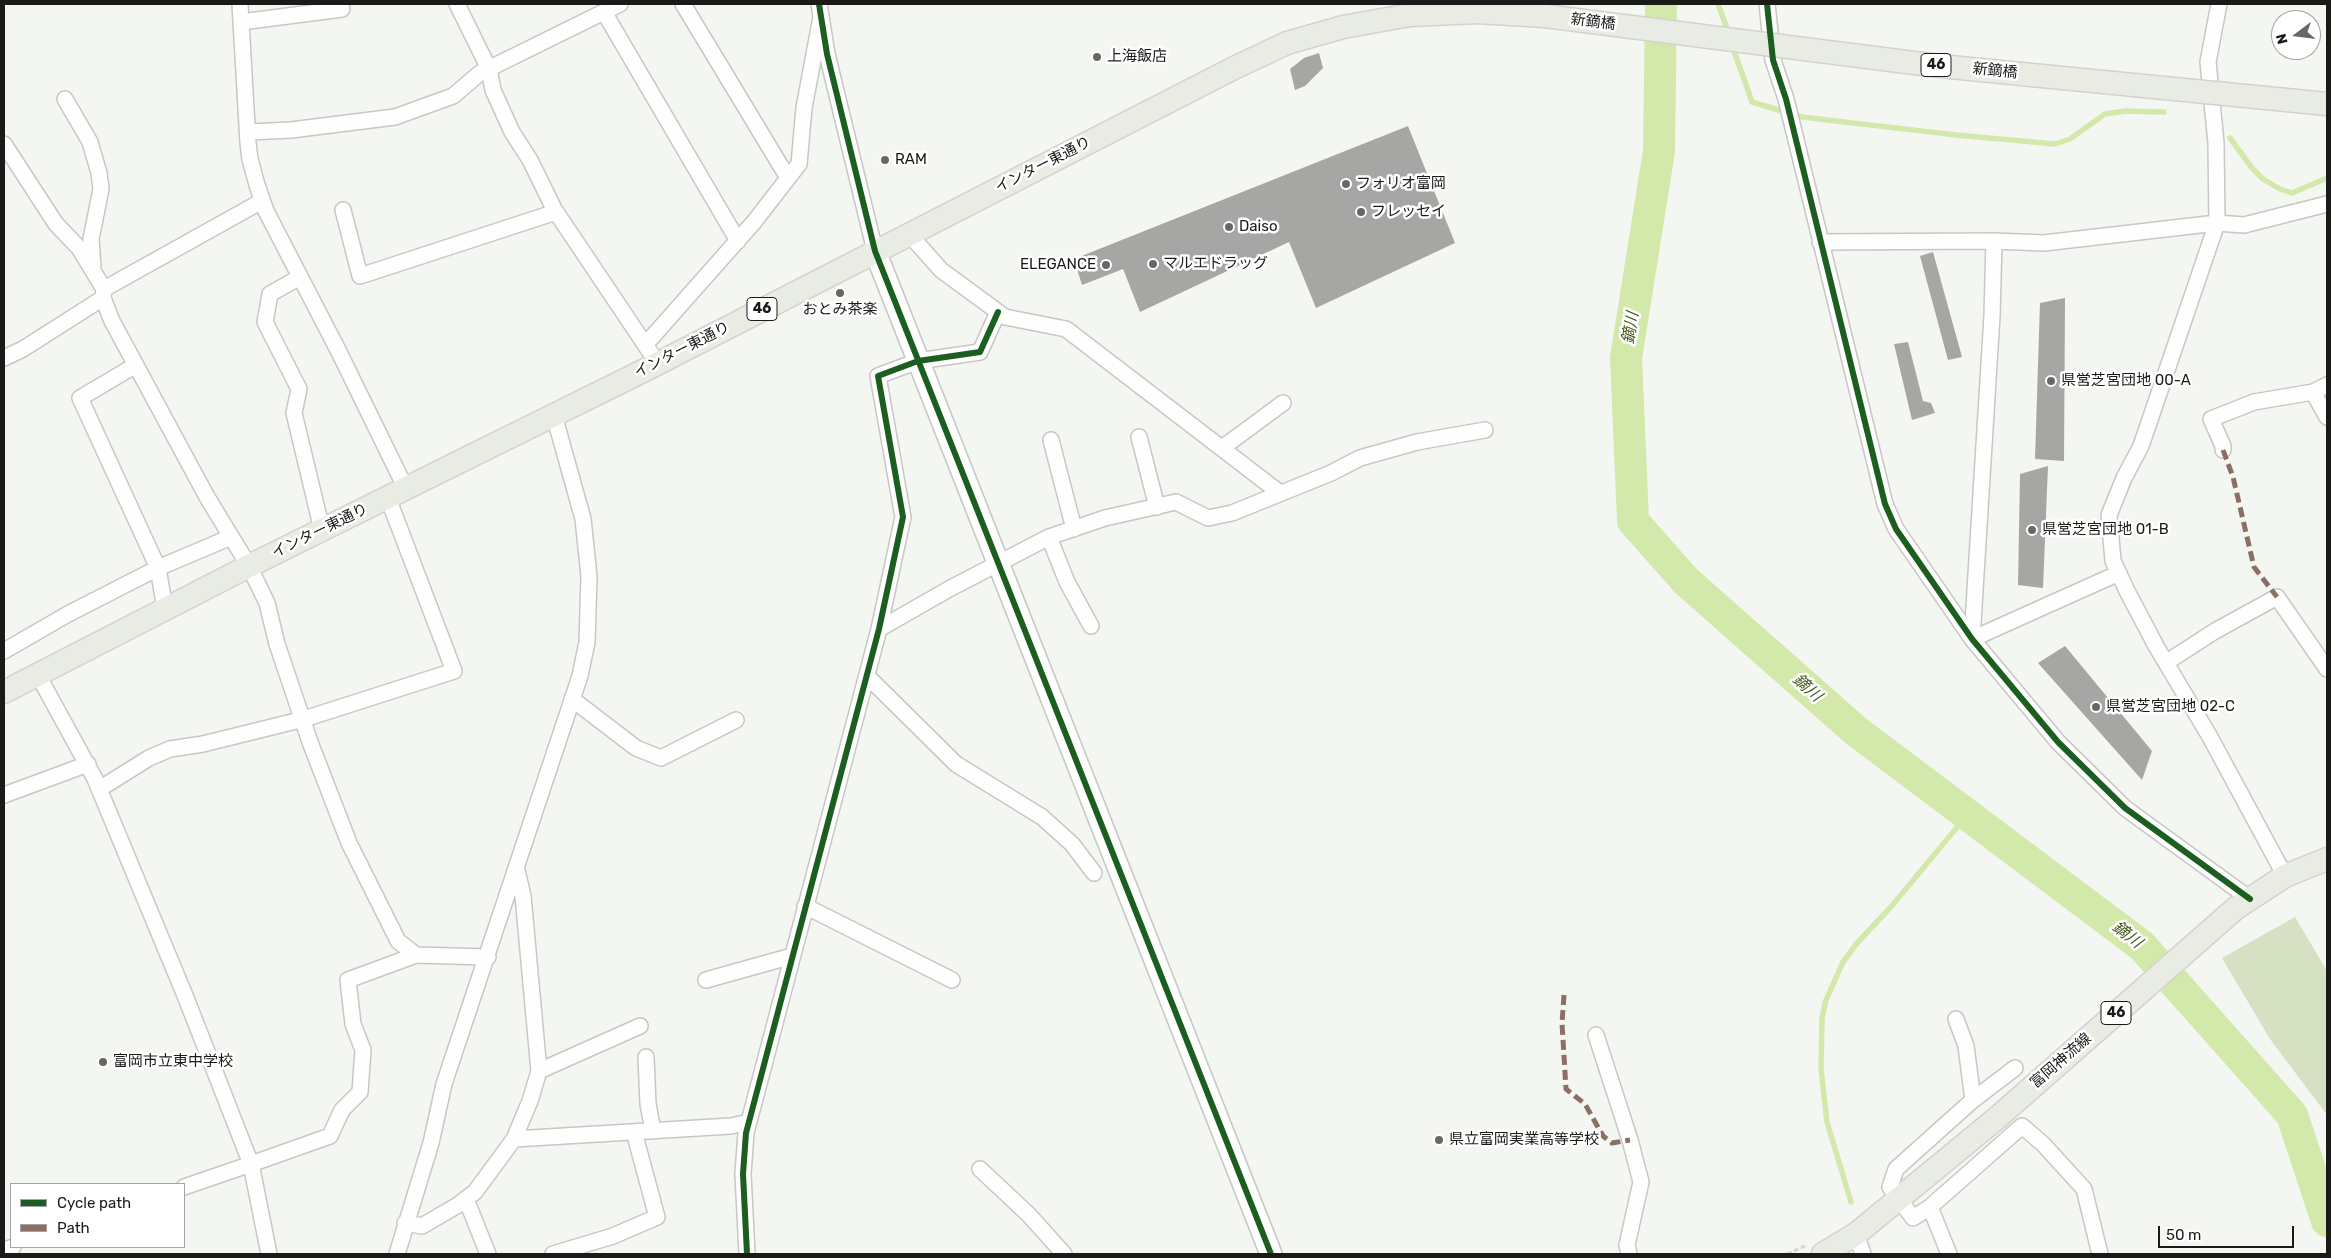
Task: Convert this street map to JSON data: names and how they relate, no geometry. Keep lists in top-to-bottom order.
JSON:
{
  "streets": {
    "main road": [
      "新鏑橋",
      "46",
      "インター東通り",
      "富岡神流線"
    ]
  },
  "crossings": [
    ["新鏑橋", "インター東通り"]
  ],
  "water": ["鏑川"],
  "places": [
    "上海飯店",
    "RAM",
    "フォリオ富岡",
    "フレッセイ",
    "Daiso",
    "マルエドラッグ",
    "ELEGANCE",
    "おとみ茶楽",
    "県営芝宮団地 00-A",
    "県営芝宮団地 01-B",
    "県営芝宮団地 02-C",
    "富岡市立東中学校",
    "県立富岡実業高等学校"
  ],
  "legend": ["Cycle path", "Path"],
  "scale_bar": "50 m",
  "north": "left"
}
